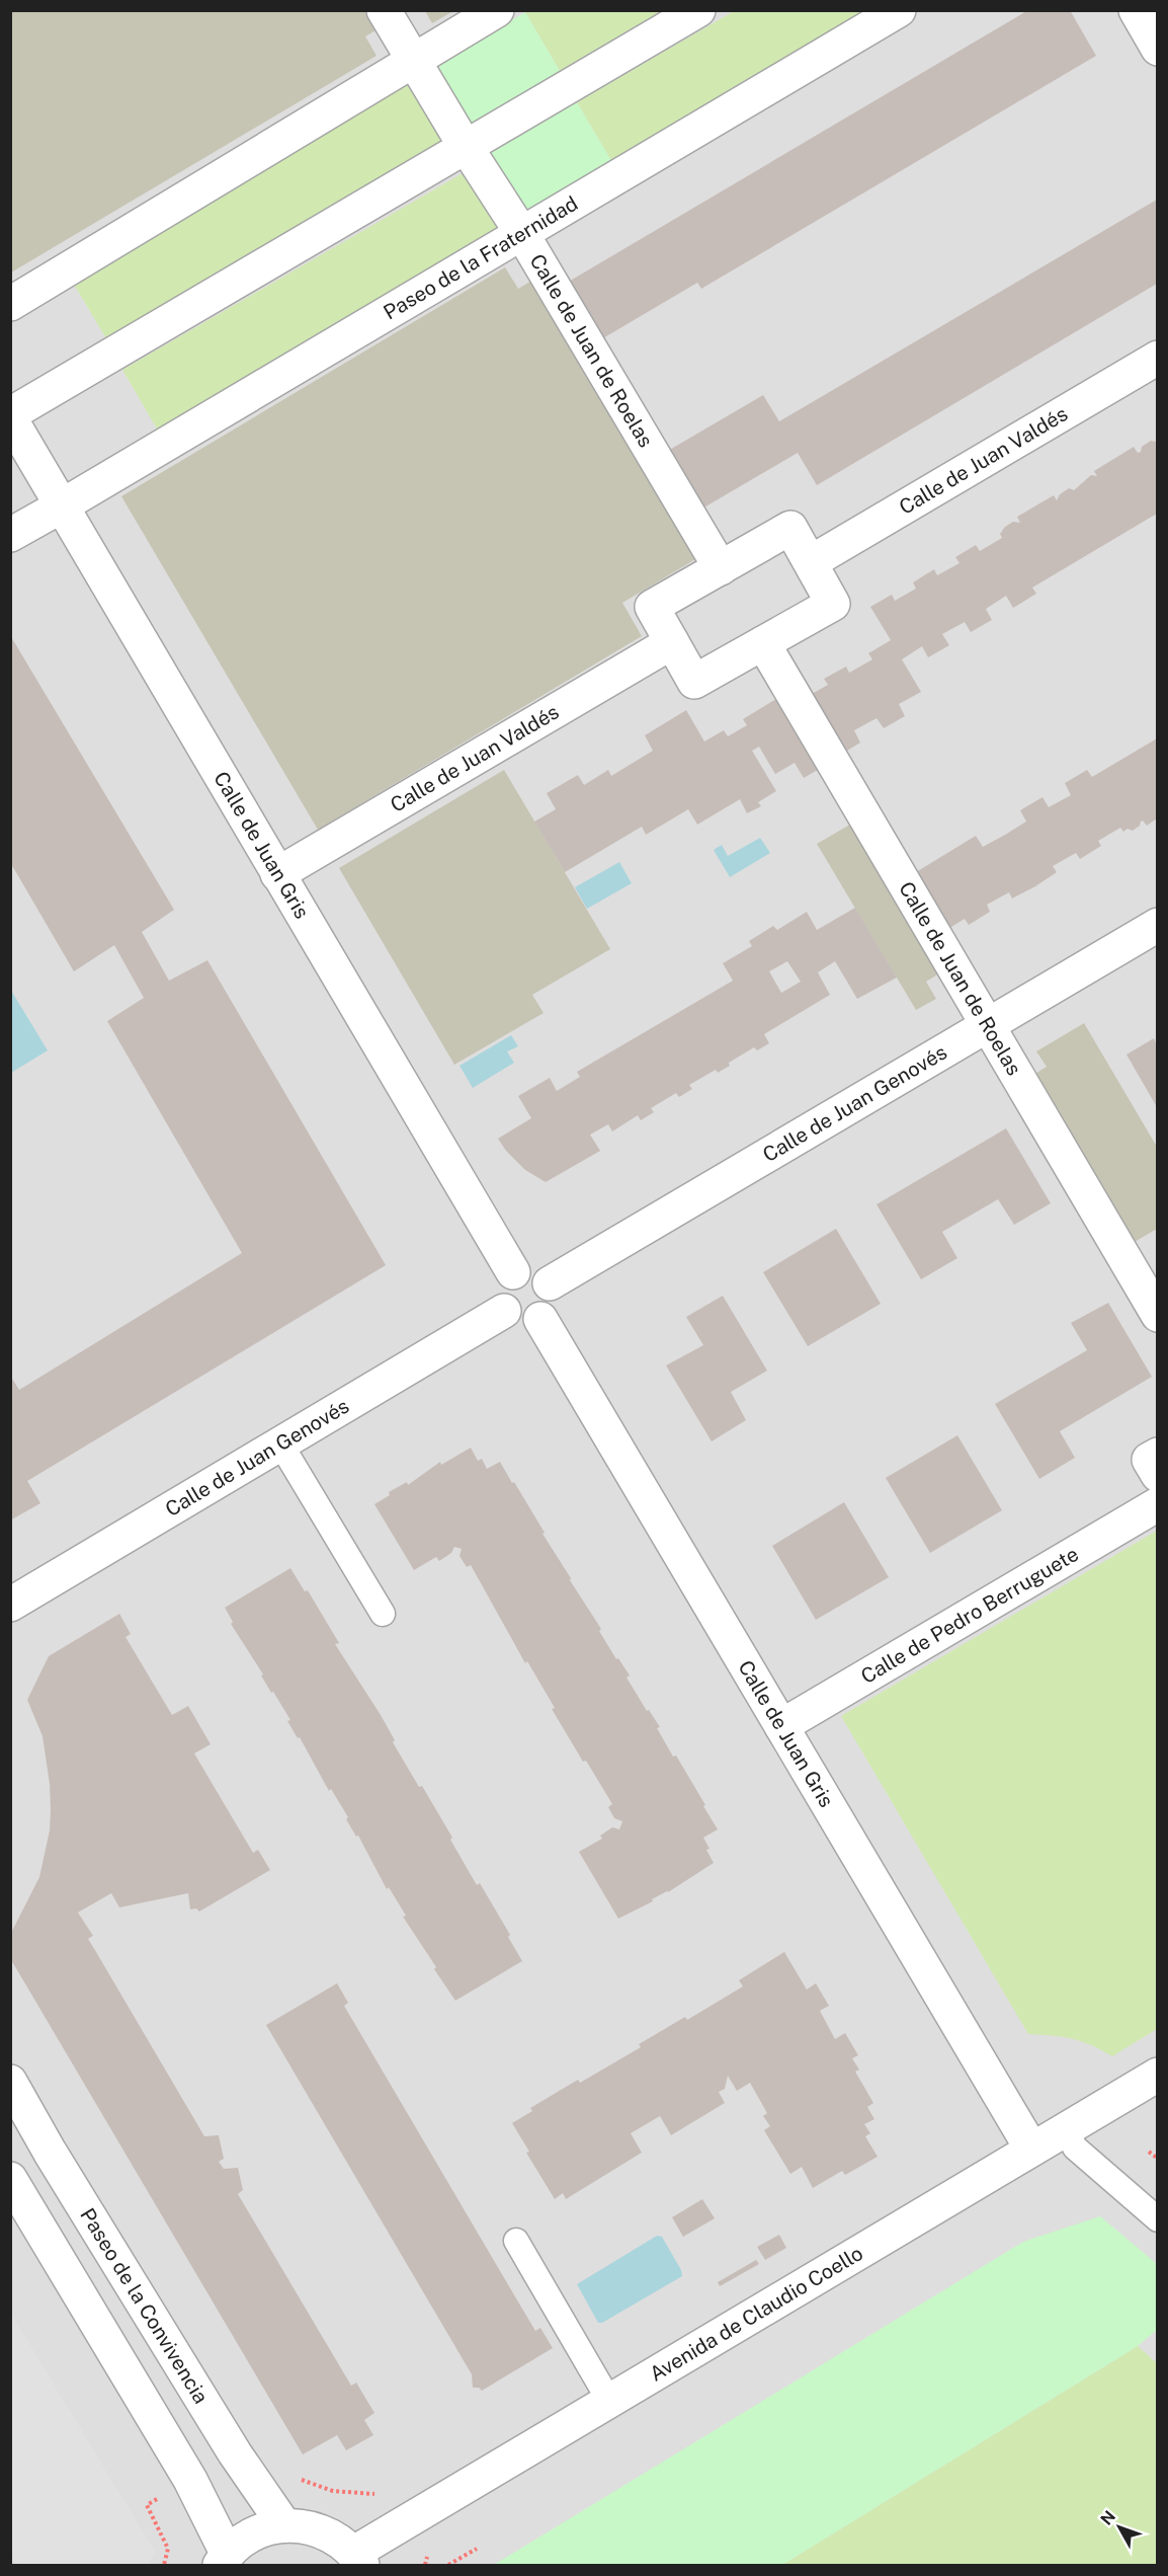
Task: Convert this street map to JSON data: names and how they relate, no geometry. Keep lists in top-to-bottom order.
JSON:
{
  "streets": {
    "street": [
      "Paseo de la Fraternidad",
      "Calle de Juan de Roelas",
      "Calle de Juan Valdés",
      "Calle de Juan Gris",
      "Calle de Juan Genovés",
      "Calle de Pedro Berruguete",
      "Paseo de la Convivencia",
      "Avenida de Claudio Coello"
    ]
  },
  "crossings": [
    ["Paseo de la Fraternidad", "Calle de Juan de Roelas"],
    ["Paseo de la Fraternidad", "Calle de Juan Gris"],
    ["Calle de Juan de Roelas", "Calle de Juan Genovés"],
    ["Calle de Juan Valdés", "Calle de Juan Gris"],
    ["Calle de Juan Gris", "Calle de Juan Genovés"],
    ["Calle de Juan Gris", "Calle de Pedro Berruguete"],
    ["Calle de Juan Gris", "Avenida de Claudio Coello"]
  ],
  "north": "top left"
}
